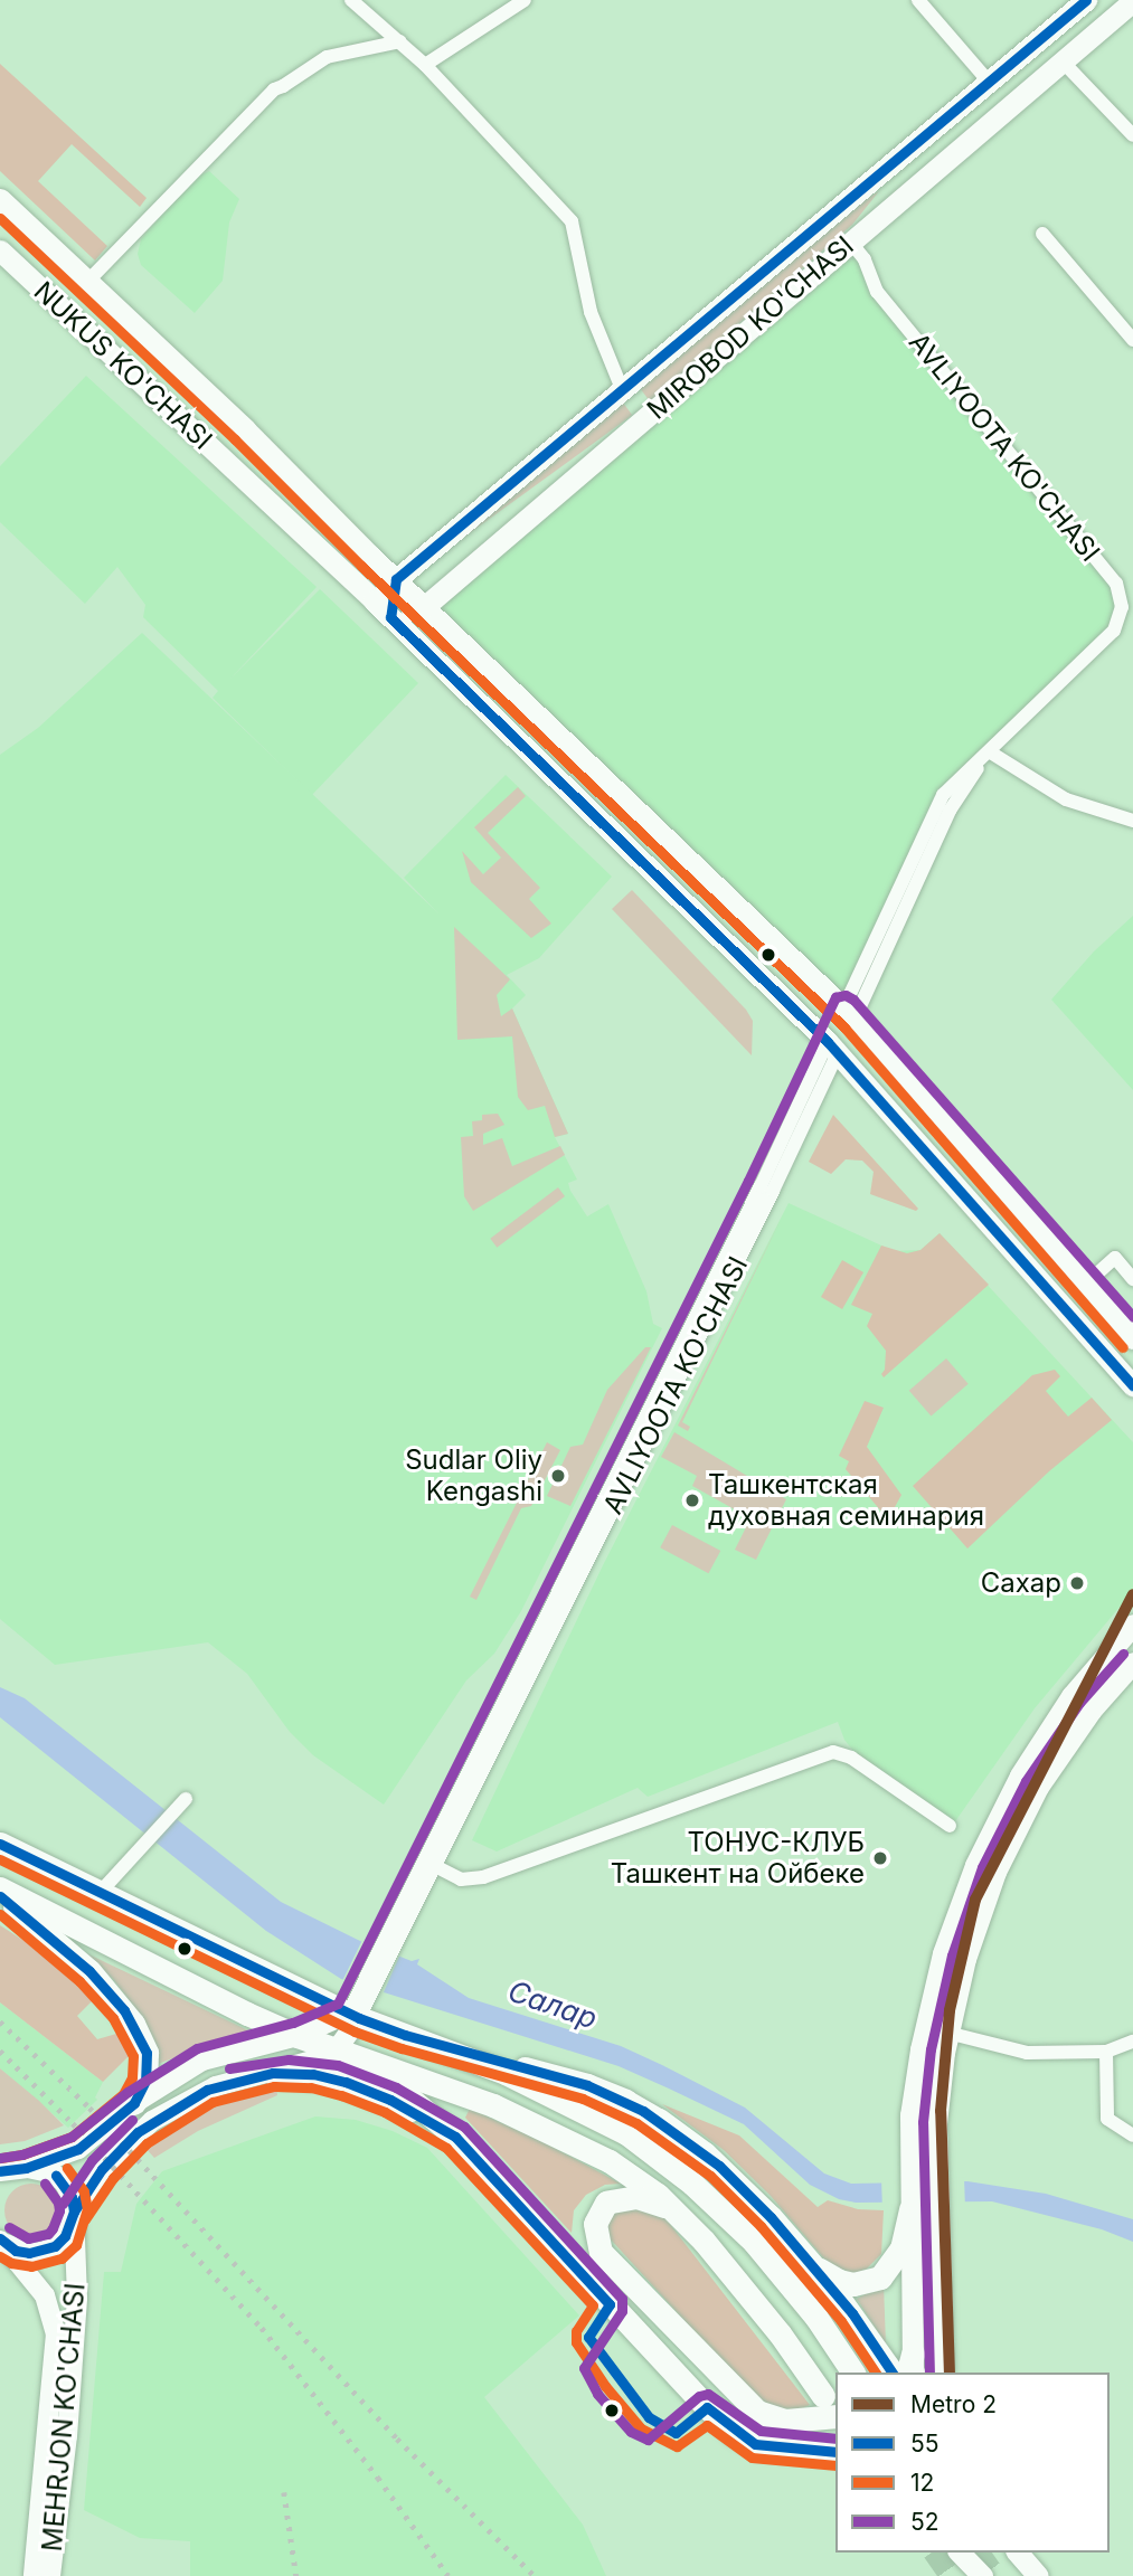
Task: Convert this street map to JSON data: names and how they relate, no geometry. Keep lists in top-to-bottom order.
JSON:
{
  "streets": {
    "main road": [
      "MIROBOD KO'CHASI",
      "NUKUS KO'CHASI",
      "AVLIYOOTA KO'CHASI",
      "MEHRJON KO'CHASI"
    ]
  },
  "crossings": [
    ["MIROBOD KO'CHASI", "NUKUS KO'CHASI"],
    ["MIROBOD KO'CHASI", "AVLIYOOTA KO'CHASI"],
    ["NUKUS KO'CHASI", "AVLIYOOTA KO'CHASI"]
  ],
  "water": ["Салар"],
  "places": [
    "Sudlar Oliy Kengashi",
    "Ташкентская духовная семинария",
    "Сахар",
    "ТОНУС-КЛУБ Ташкент на Ойбеке"
  ],
  "lines": [
    "transit line 55",
    "transit line 12",
    "transit line 52",
    "metro line 2"
  ],
  "legend": [
    "Metro 2",
    "55",
    "12",
    "52"
  ]
}
